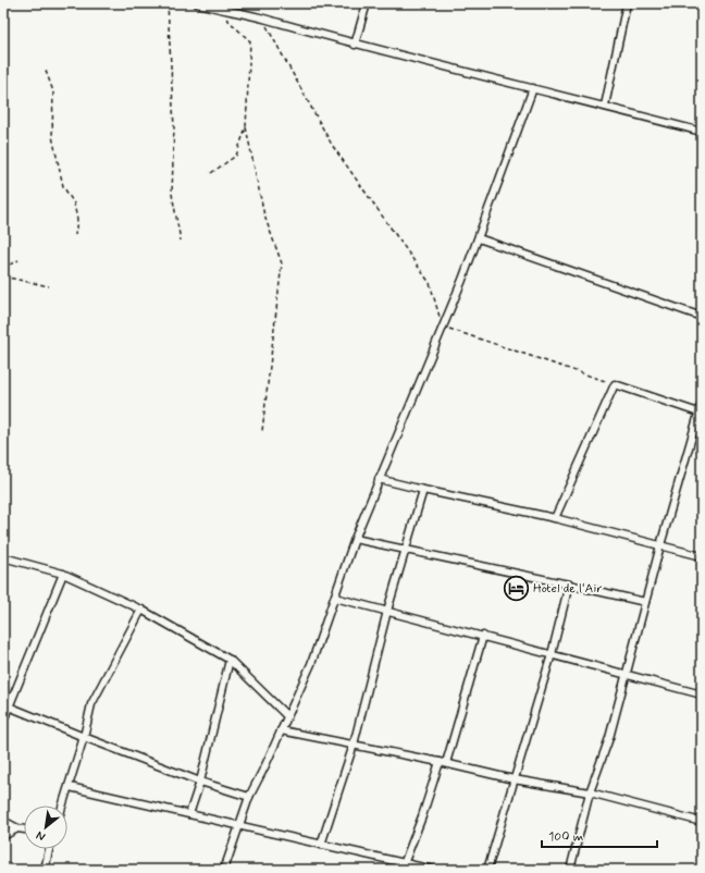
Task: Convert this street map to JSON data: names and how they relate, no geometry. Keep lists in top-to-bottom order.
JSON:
{
  "places": {
    "hotel": ["Hotel de l'Air"]
  },
  "scale_bar": "100 m",
  "north": "bottom left"
}
